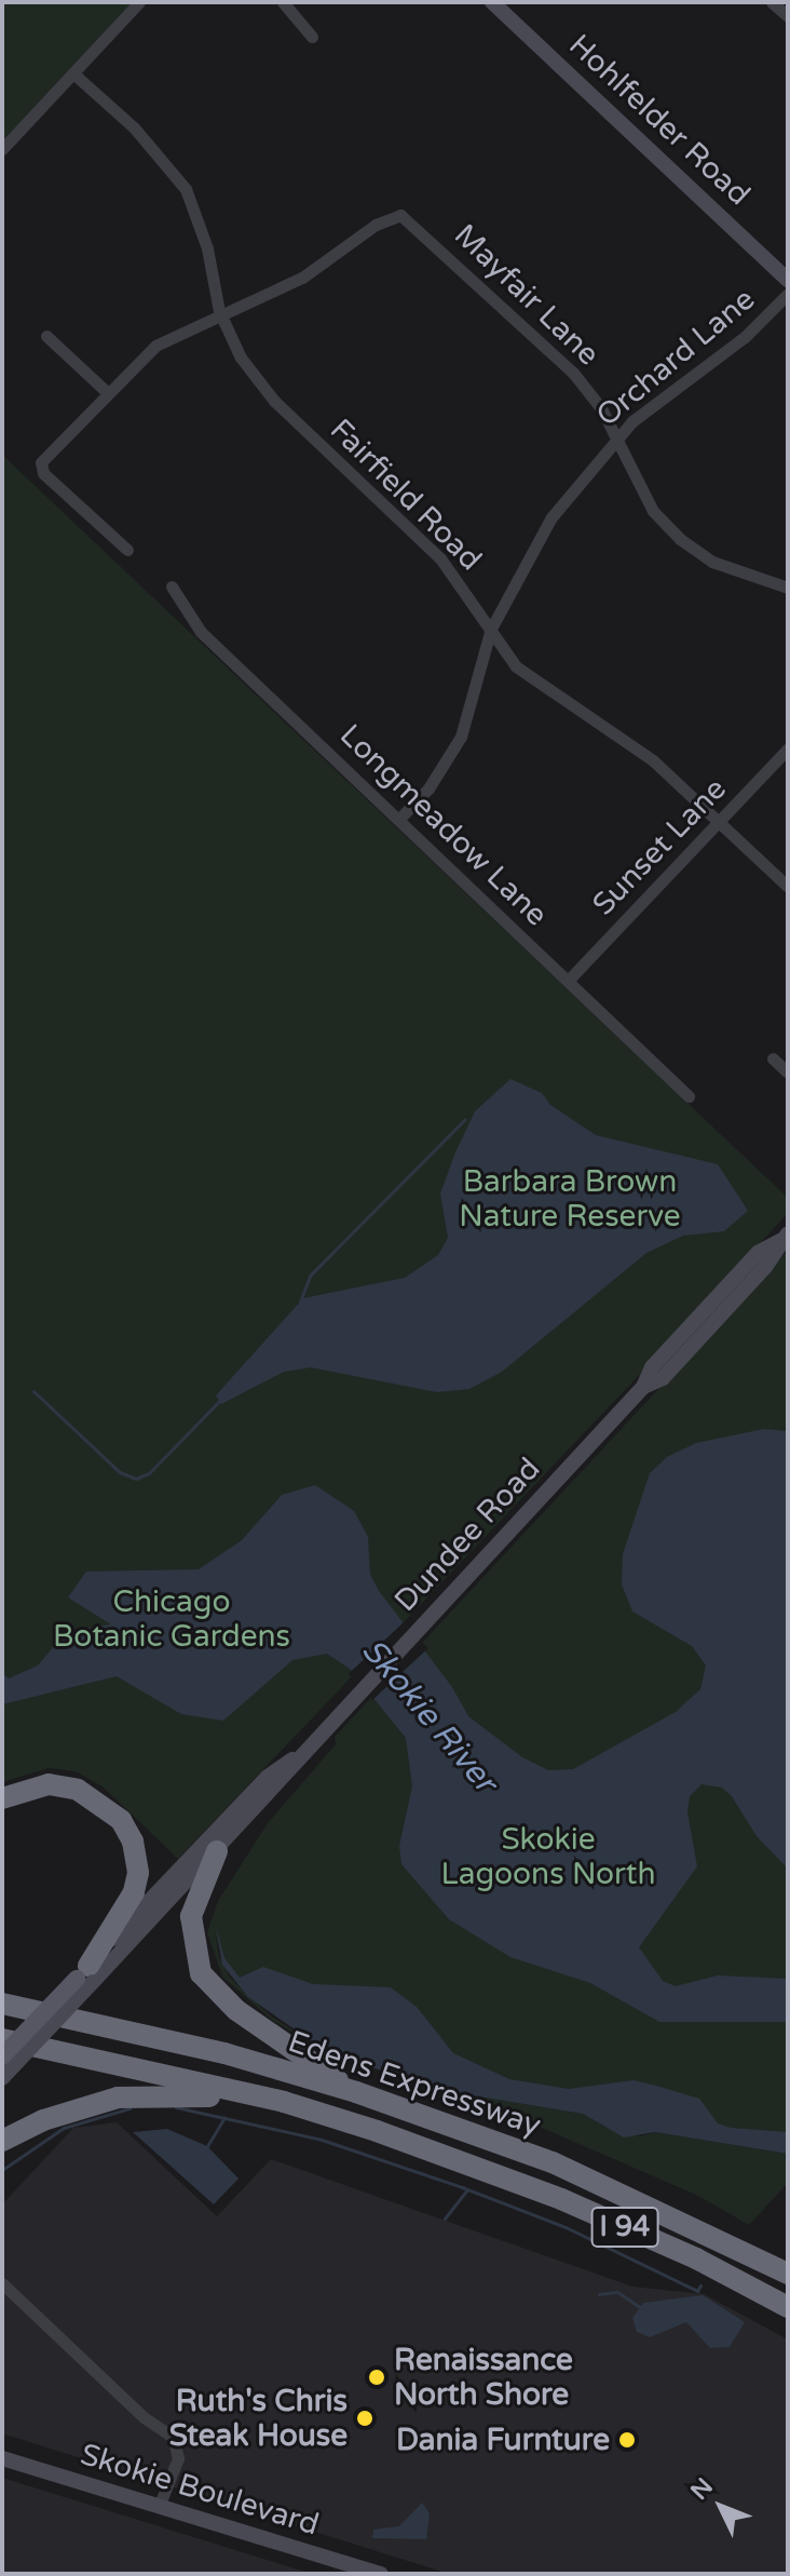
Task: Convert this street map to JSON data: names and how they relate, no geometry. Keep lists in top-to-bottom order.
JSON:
{
  "streets": {
    "highway": ["Edens Expressway", "I 94"],
    "main road": ["Hohlfelder Road", "Dundee Road", "Skokie Boulevard"],
    "street": [
      "Mayfair Lane",
      "Orchard Lane",
      "Fairfield Road",
      "Longmeadow Lane",
      "Sunset Lane"
    ]
  },
  "crossings": [
    ["Mayfair Lane", "Orchard Lane"],
    ["Mayfair Lane", "Fairfield Road"],
    ["Orchard Lane", "Fairfield Road"],
    ["Orchard Lane", "Longmeadow Lane"],
    ["Fairfield Road", "Sunset Lane"],
    ["Longmeadow Lane", "Sunset Lane"]
  ],
  "water": ["Skokie River"],
  "parks": ["Barbara Brown Nature Reserve", "Chicago Botanic Gardens", "Skokie Lagoons North"],
  "places": ["Renaissance North Shore", "Ruth's Chris Steak House", "Dania Furnture"],
  "north": "top left"
}
